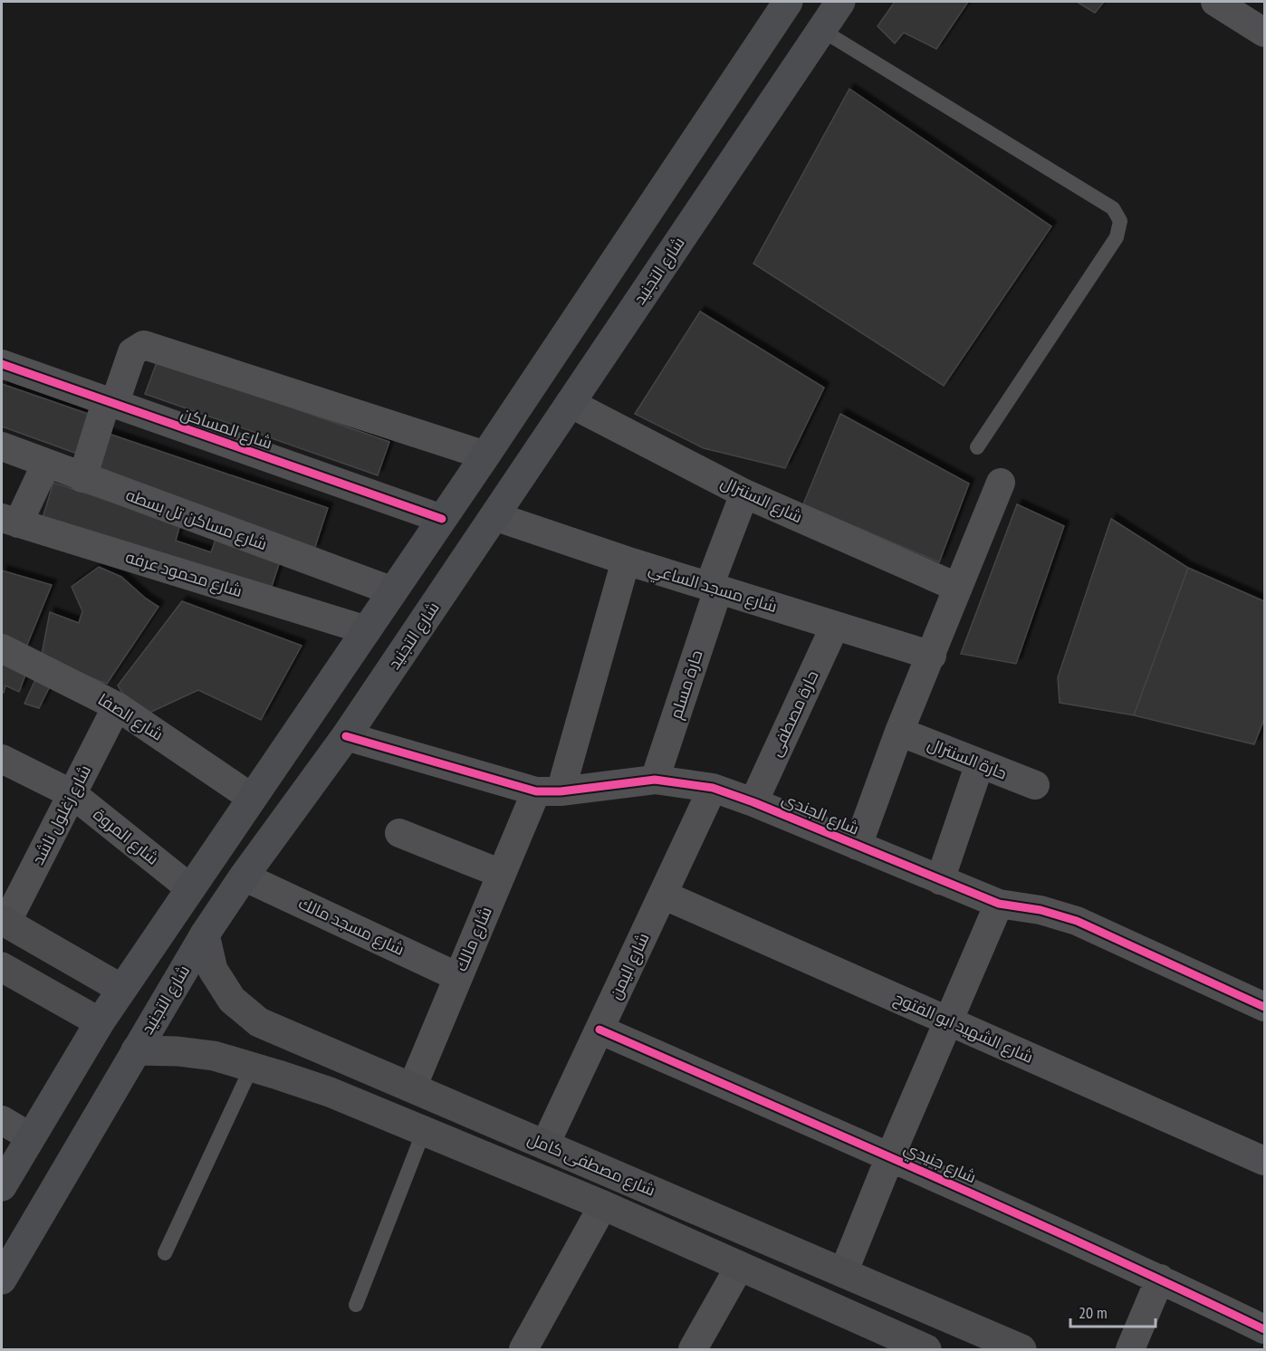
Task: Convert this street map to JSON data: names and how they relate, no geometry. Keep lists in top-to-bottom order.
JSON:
{
  "streets": {
    "highway": ["شارع التجنيد"],
    "main road": ["شارع مصطفى كامل"],
    "street": [
      "شارع المساكن",
      "شارع السنترال",
      "شارع مساكن تل بسطه",
      "شارع محمود عرفه",
      "شارع مسجد الساعي",
      "حارة مسلم",
      "حارة مصطفى",
      "شارع الصفا",
      "حارة السنترال",
      "شارع الجندى",
      "شارع زغلول ناشد",
      "شارع المروة",
      "شارع مسجد مالك",
      "شارع مالك",
      "شارع اليمن",
      "شارع الشهيد ابو الفتوح",
      "شارع جنيدي"
    ]
  },
  "crossings": [
    ["شارع التجنيد", "شارع السنترال"],
    ["شارع التجنيد", "شارع مسجد الساعي"],
    ["شارع التجنيد", "شارع الجندى"],
    ["شارع التجنيد", "شارع مسجد مالك"],
    ["شارع التجنيد", "شارع مصطفى كامل"],
    ["شارع السنترال", "حارة مسلم"],
    ["شارع مسجد الساعي", "حارة مسلم"],
    ["شارع مسجد الساعي", "حارة مصطفى"],
    ["شارع مسجد الساعي", "شارع مالك"],
    ["حارة مسلم", "شارع الجندى"],
    ["حارة مصطفى", "شارع الجندى"],
    ["شارع الصفا", "شارع زغلول ناشد"],
    ["شارع الجندى", "شارع مالك"],
    ["شارع الجندى", "شارع اليمن"],
    ["شارع زغلول ناشد", "شارع المروة"],
    ["شارع مسجد مالك", "شارع مالك"],
    ["شارع مالك", "شارع مصطفى كامل"],
    ["شارع اليمن", "شارع الشهيد ابو الفتوح"],
    ["شارع اليمن", "شارع جنيدي"],
    ["شارع اليمن", "شارع مصطفى كامل"]
  ],
  "scale_bar": "20 m"
}
